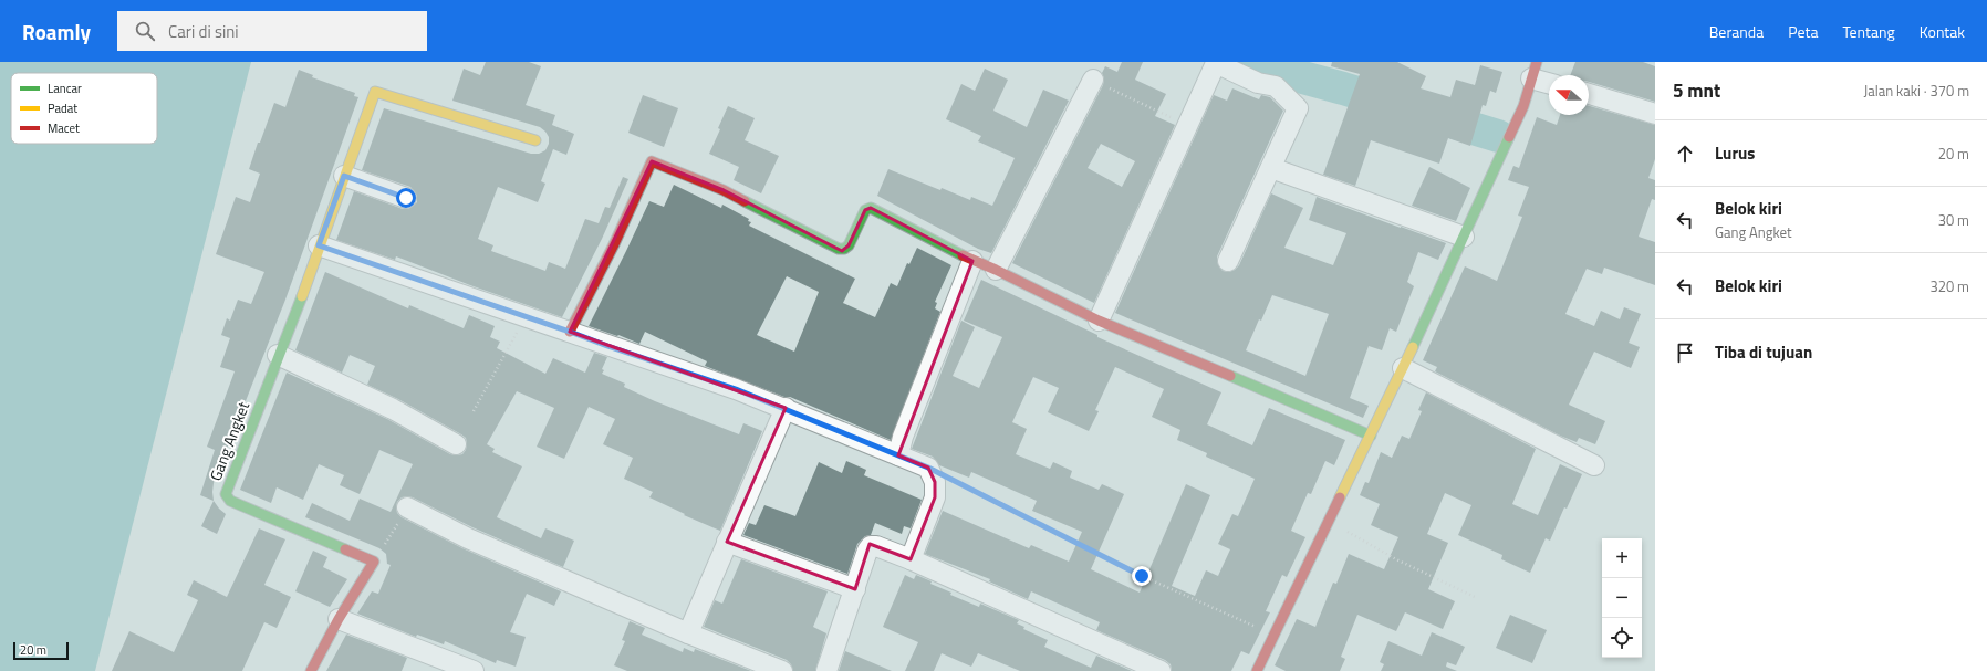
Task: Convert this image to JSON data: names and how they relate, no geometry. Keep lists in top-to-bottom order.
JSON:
{
  "streets": {
    "street": ["Gang Angket"]
  },
  "legend": ["Lancar", "Padat", "Macet"],
  "scale_bar": "20 m",
  "north": "left",
  "page": {
    "header": "Roamly",
    "search": "Cari di sini",
    "nav": [
      "Beranda",
      "Peta",
      "Tentang",
      "Kontak"
    ],
    "heading": ["5 mnt", "Jalan kaki · 370 m"],
    "list": [
      ["Lurus", "20 m"],
      ["Belok kiri", "Gang Angket", "30 m"],
      ["Belok kiri", "320 m"],
      "Tiba di tujuan"
    ],
    "map_buttons": ["+", "−"],
    "scale": "20 m"
  }
}
